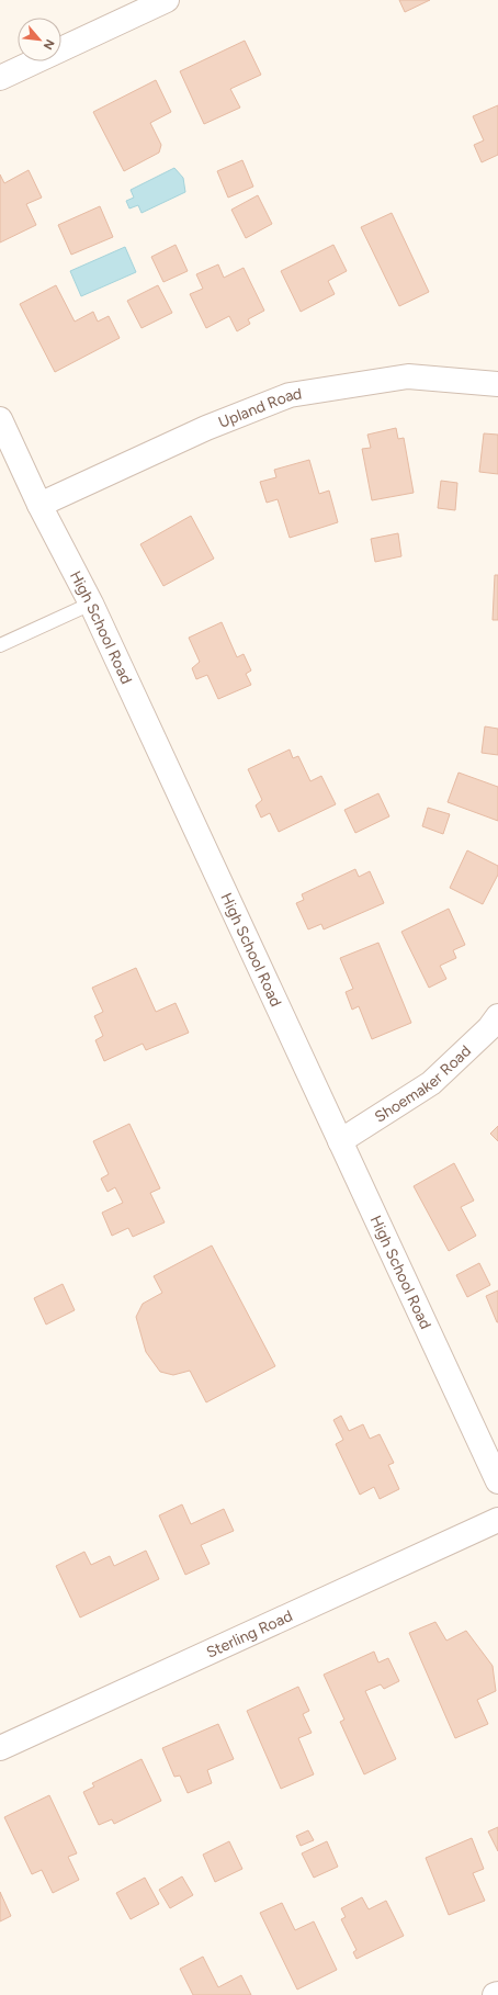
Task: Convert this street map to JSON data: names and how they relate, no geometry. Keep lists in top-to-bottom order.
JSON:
{
  "streets": {
    "street": [
      "Upland Road",
      "High School Road",
      "Shoemaker Road",
      "Sterling Road"
    ]
  },
  "crossings": [
    ["Upland Road", "High School Road"],
    ["High School Road", "Shoemaker Road"]
  ],
  "north": "bottom right"
}
